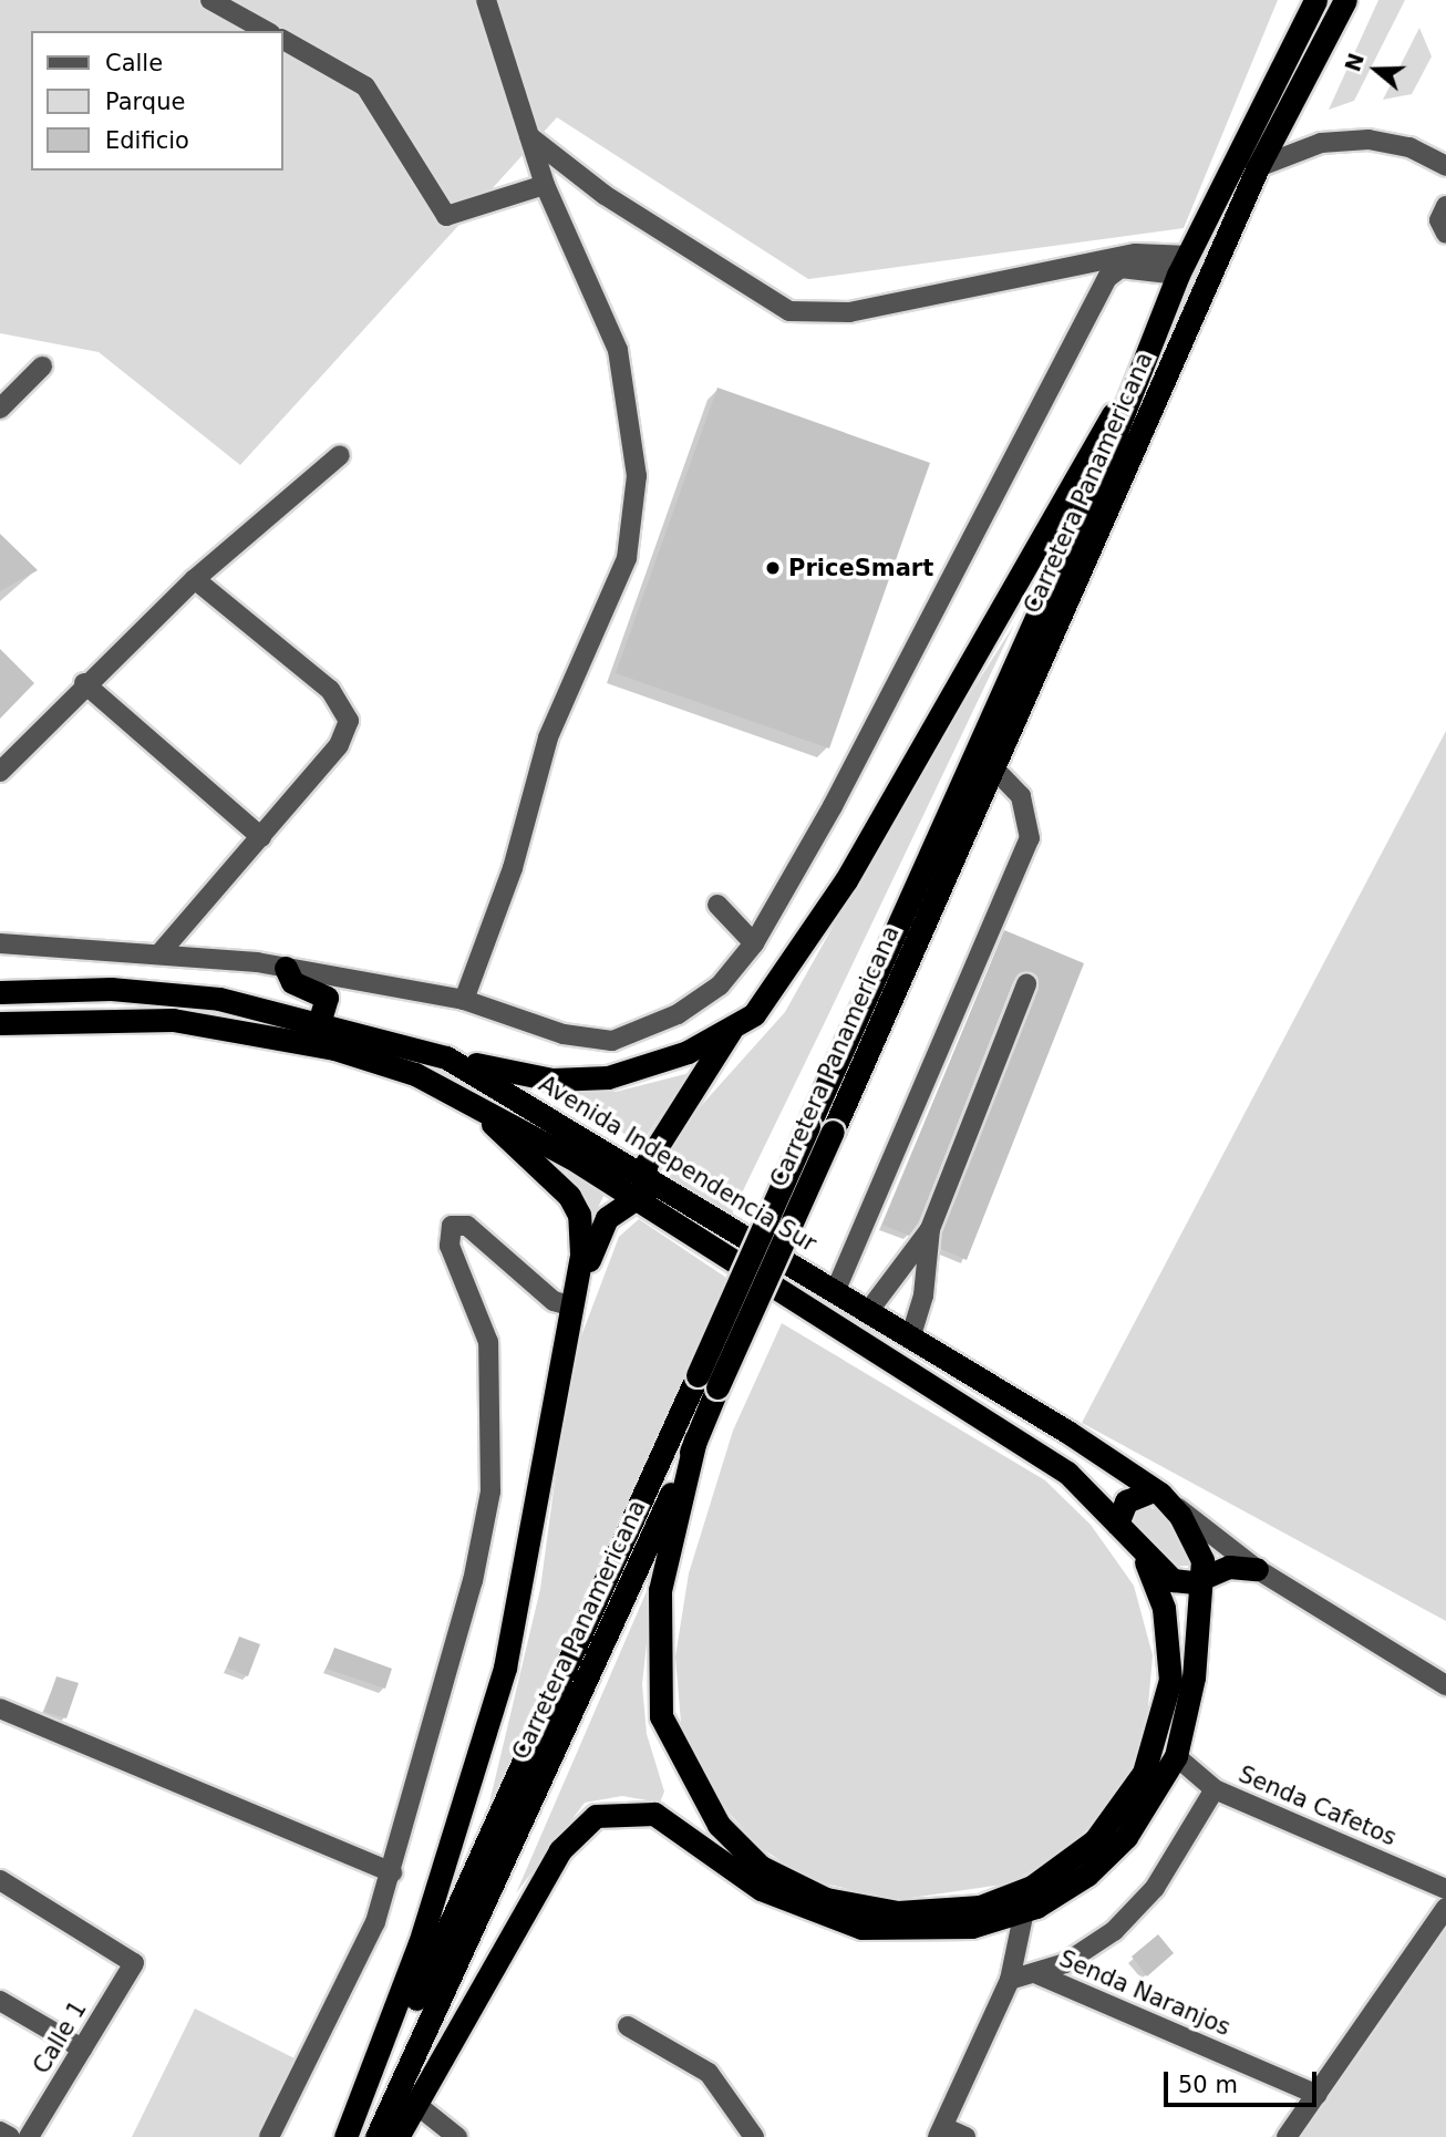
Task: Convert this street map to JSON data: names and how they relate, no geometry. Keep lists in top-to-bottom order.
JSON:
{
  "streets": {
    "highway": ["Carretera Panamericana", "Avenida Independencia Sur"],
    "street": ["Senda Cafetos", "Senda Naranjos", "Calle 1"]
  },
  "places": ["PriceSmart"],
  "legend": ["Calle", "Parque", "Edificio"],
  "scale_bar": "50 m",
  "north": "left"
}
